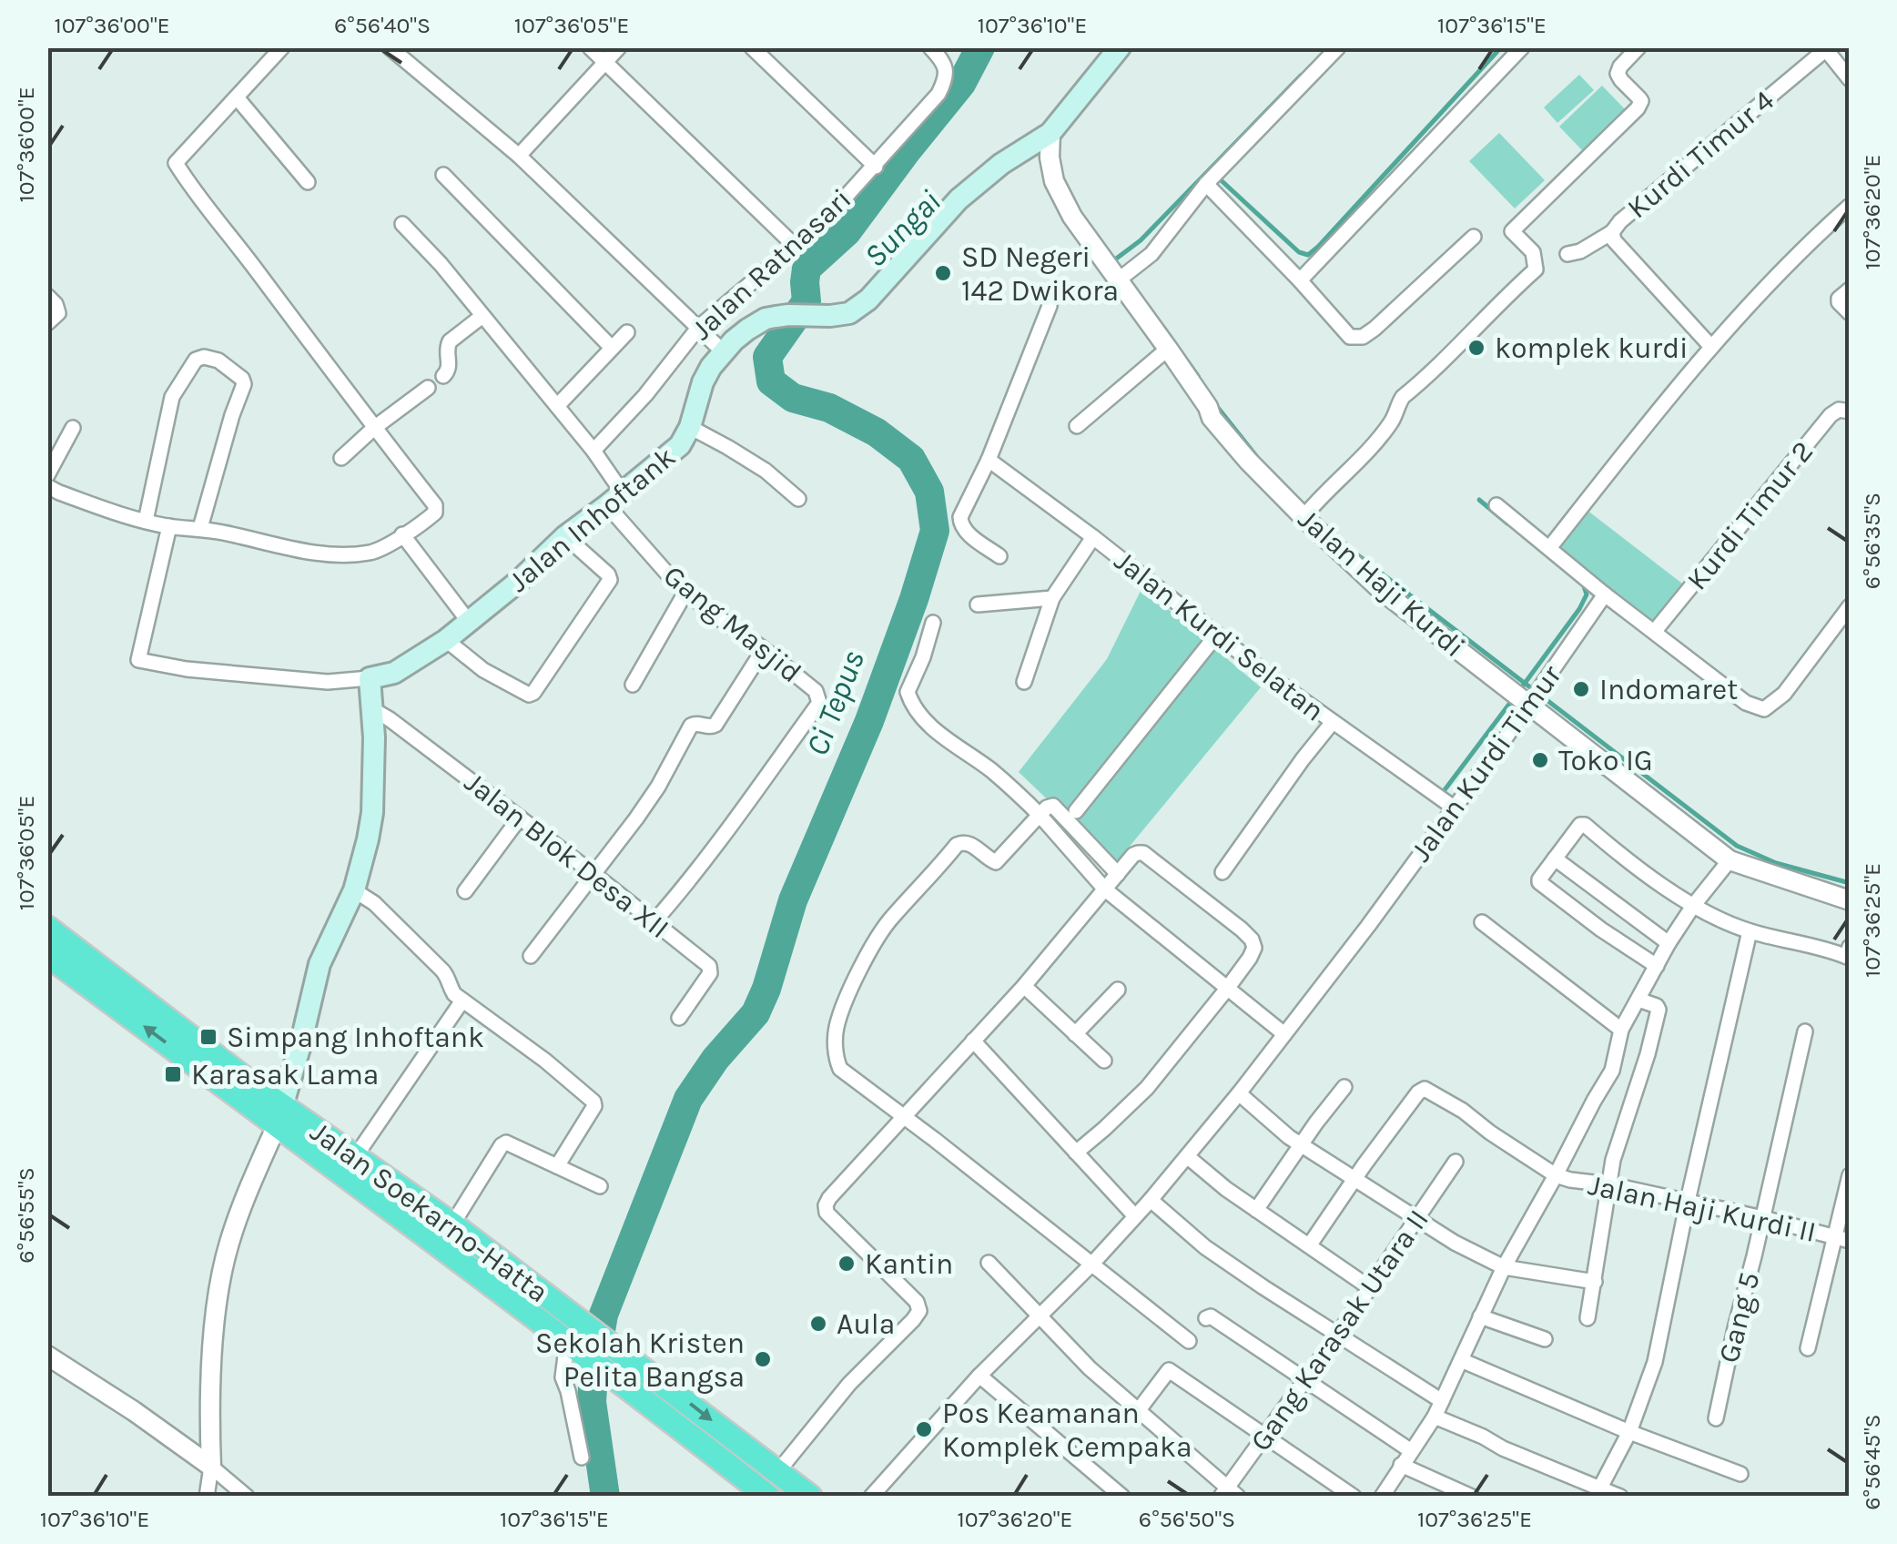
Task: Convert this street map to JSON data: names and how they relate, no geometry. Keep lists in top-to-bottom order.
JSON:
{
  "streets": {
    "highway": ["Jalan Soekarno-Hatta"],
    "main road": ["Jalan Inhoftank"],
    "street": [
      "Kurdi Timur 4",
      "Jalan Ratnasari",
      "Kurdi Timur 2",
      "Jalan Haji Kurdi",
      "Gang Masjid",
      "Jalan Kurdi Selatan",
      "Jalan Kurdi Timur",
      "Jalan Blok Desa XII",
      "Jalan Haji Kurdi II",
      "Gang 5",
      "Gang Karasak Utara II"
    ]
  },
  "crossings": [
    ["Jalan Ratnasari", "Gang Masjid"],
    ["Jalan Inhoftank", "Jalan Haji Kurdi"],
    ["Jalan Inhoftank", "Gang Masjid"],
    ["Jalan Haji Kurdi", "Jalan Kurdi Timur"],
    ["Gang Masjid", "Jalan Blok Desa XII"],
    ["Jalan Kurdi Selatan", "Jalan Kurdi Timur"],
    ["Jalan Haji Kurdi II", "Gang 5"]
  ],
  "water": ["Sungai", "Ci Tepus"],
  "places": {
    "other": [
      "SD Negeri 142 Dwikora",
      "komplek kurdi",
      "Indomaret",
      "Toko IG",
      "Kantin",
      "Aula",
      "Sekolah Kristen Pelita Bangsa",
      "Pos Keamanan Komplek Cempaka"
    ],
    "transit": ["Simpang Inhoftank", "Karasak Lama"]
  },
  "coordinates": [
    "107°36'00\"E",
    "6°56'40\"S",
    "107°36'05\"E",
    "107°36'10\"E",
    "107°36'15\"E",
    "107°36'20\"E",
    "6°56'35\"S",
    "107°36'25\"E",
    "6°56'55\"S",
    "6°56'45\"S",
    "6°56'50\"S"
  ]
}
